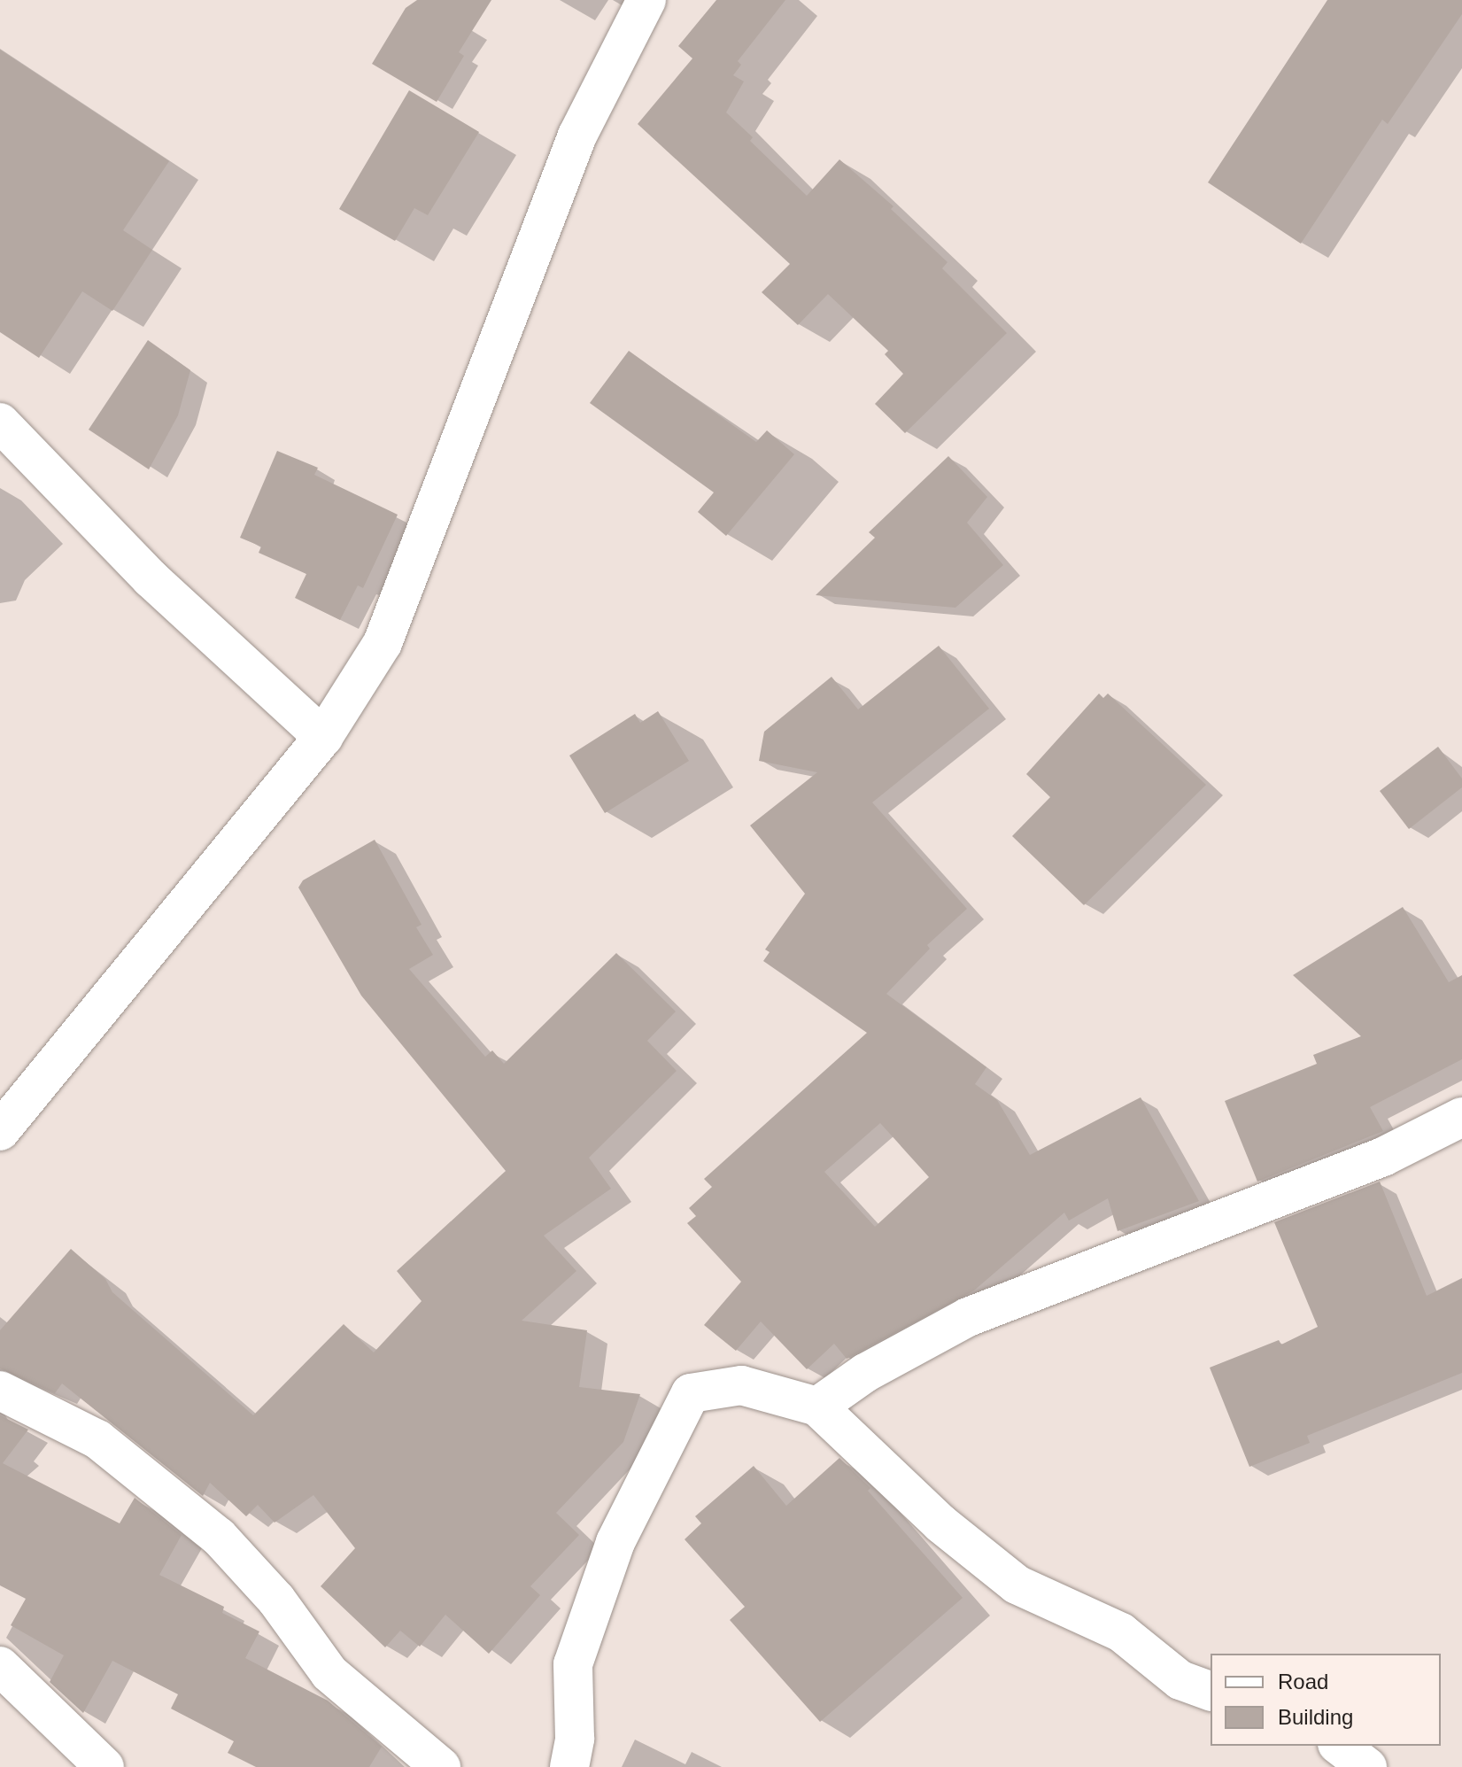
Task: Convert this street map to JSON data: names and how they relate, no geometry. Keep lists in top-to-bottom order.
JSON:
{
  "legend": ["Road", "Building"]
}
